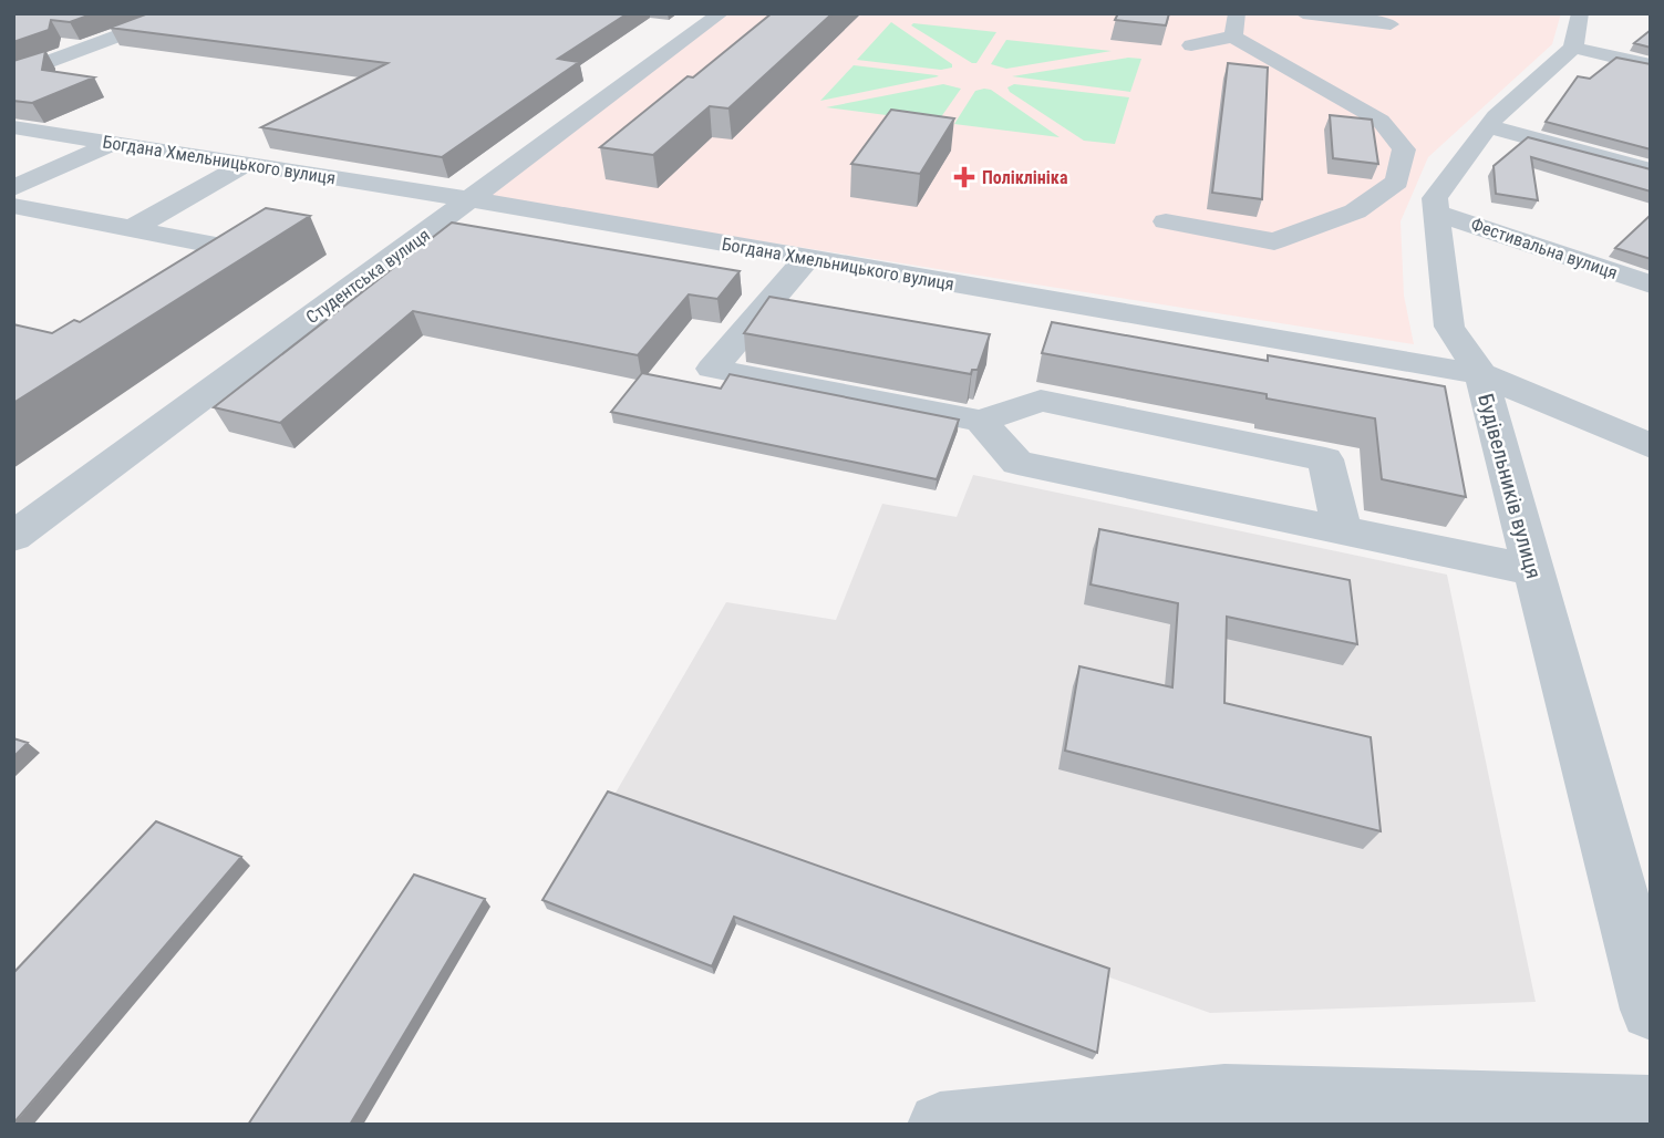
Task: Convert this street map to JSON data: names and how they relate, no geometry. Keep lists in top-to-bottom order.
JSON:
{
  "streets": {
    "street": [
      "Богдана Хмельницького вулиця",
      "Фестивальна вулиця",
      "Студентська вулиця",
      "Будівельників вулиця"
    ]
  },
  "crossings": [
    ["Богдана Хмельницького вулиця", "Студентська вулиця"],
    ["Богдана Хмельницького вулиця", "Будівельників вулиця"],
    ["Фестивальна вулиця", "Будівельників вулиця"]
  ],
  "places": {
    "health": ["Поліклініка"]
  }
}
